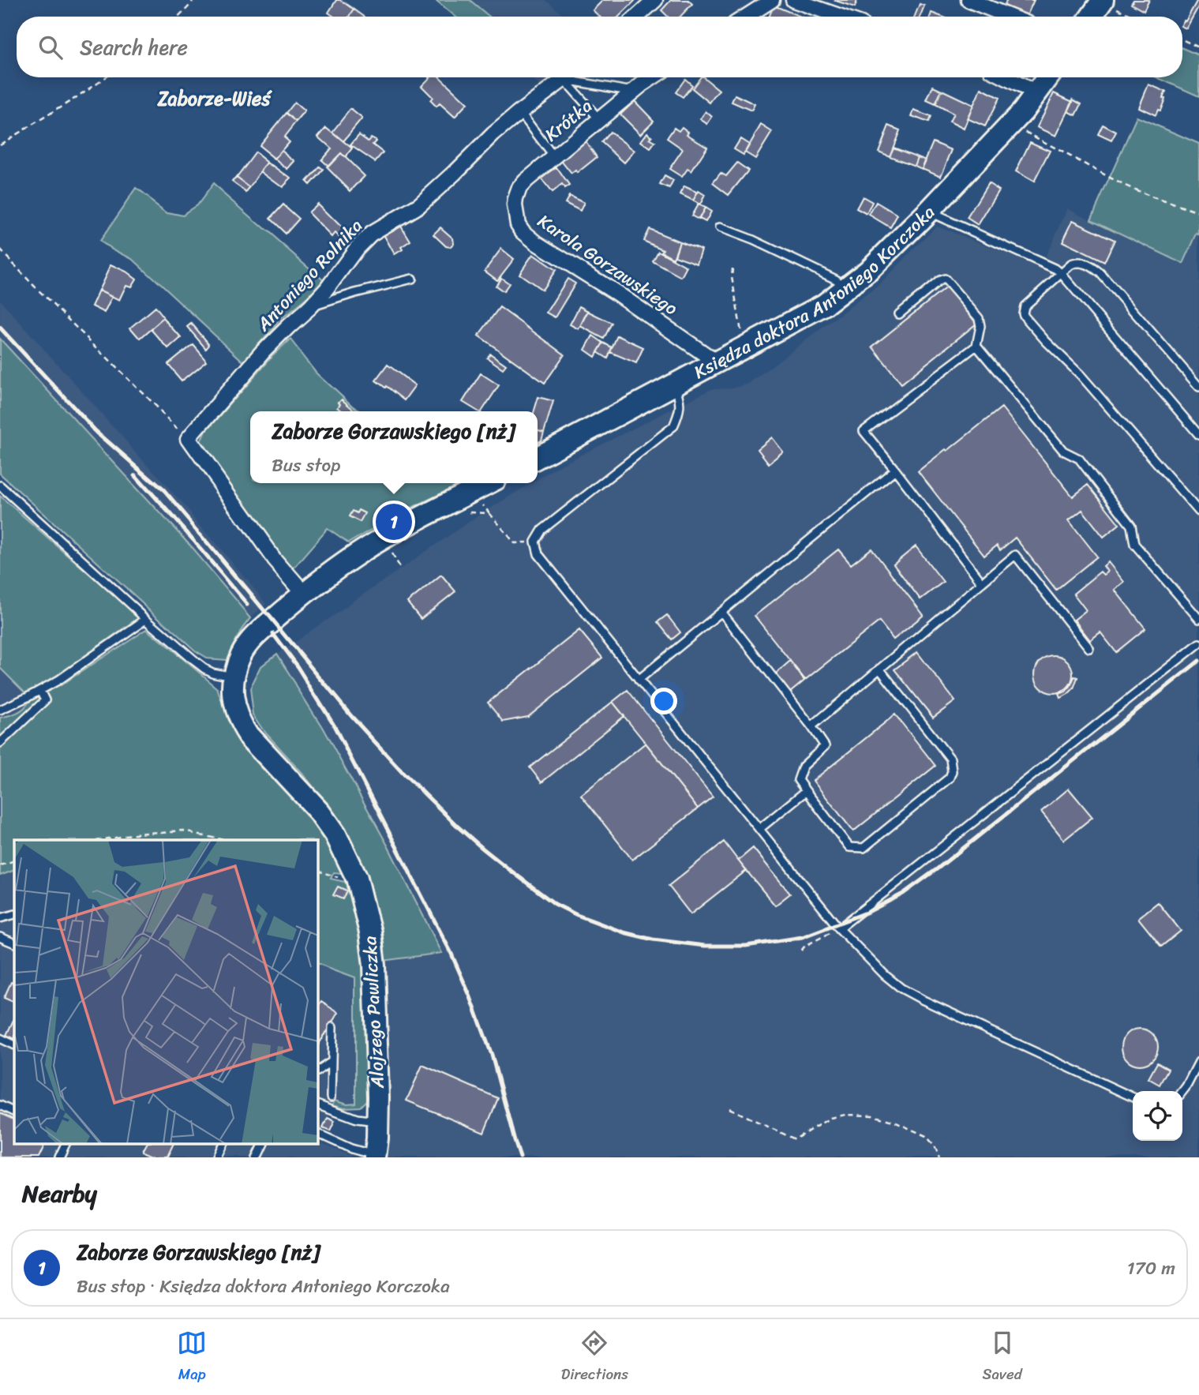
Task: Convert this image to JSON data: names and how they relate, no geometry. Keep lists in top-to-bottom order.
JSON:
{
  "streets": {
    "street": [
      "Krótka",
      "Karola Gorzawskiego",
      "Antoniego Rolnika",
      "Księdza doktora Antoniego Korczoka",
      "Alojzego Pawliczka"
    ]
  },
  "crossings": [
    ["Krótka", "Karola Gorzawskiego"],
    ["Karola Gorzawskiego", "Księdza doktora Antoniego Korczoka"]
  ],
  "districts": ["Zaborze-Wieś"],
  "page": {
    "search": "Search here",
    "popup": ["Zaborze Gorzawskiego [nż]", "Bus stop"],
    "pins": "1",
    "heading": "Nearby",
    "list": [
      {
        "mark": "1",
        "name": "Zaborze Gorzawskiego [nż]",
        "note": "Bus stop · Księdza doktora Antoniego Korczoka",
        "value": "170 m"
      }
    ],
    "nav": ["Map", "Directions", "Saved"]
  }
}
